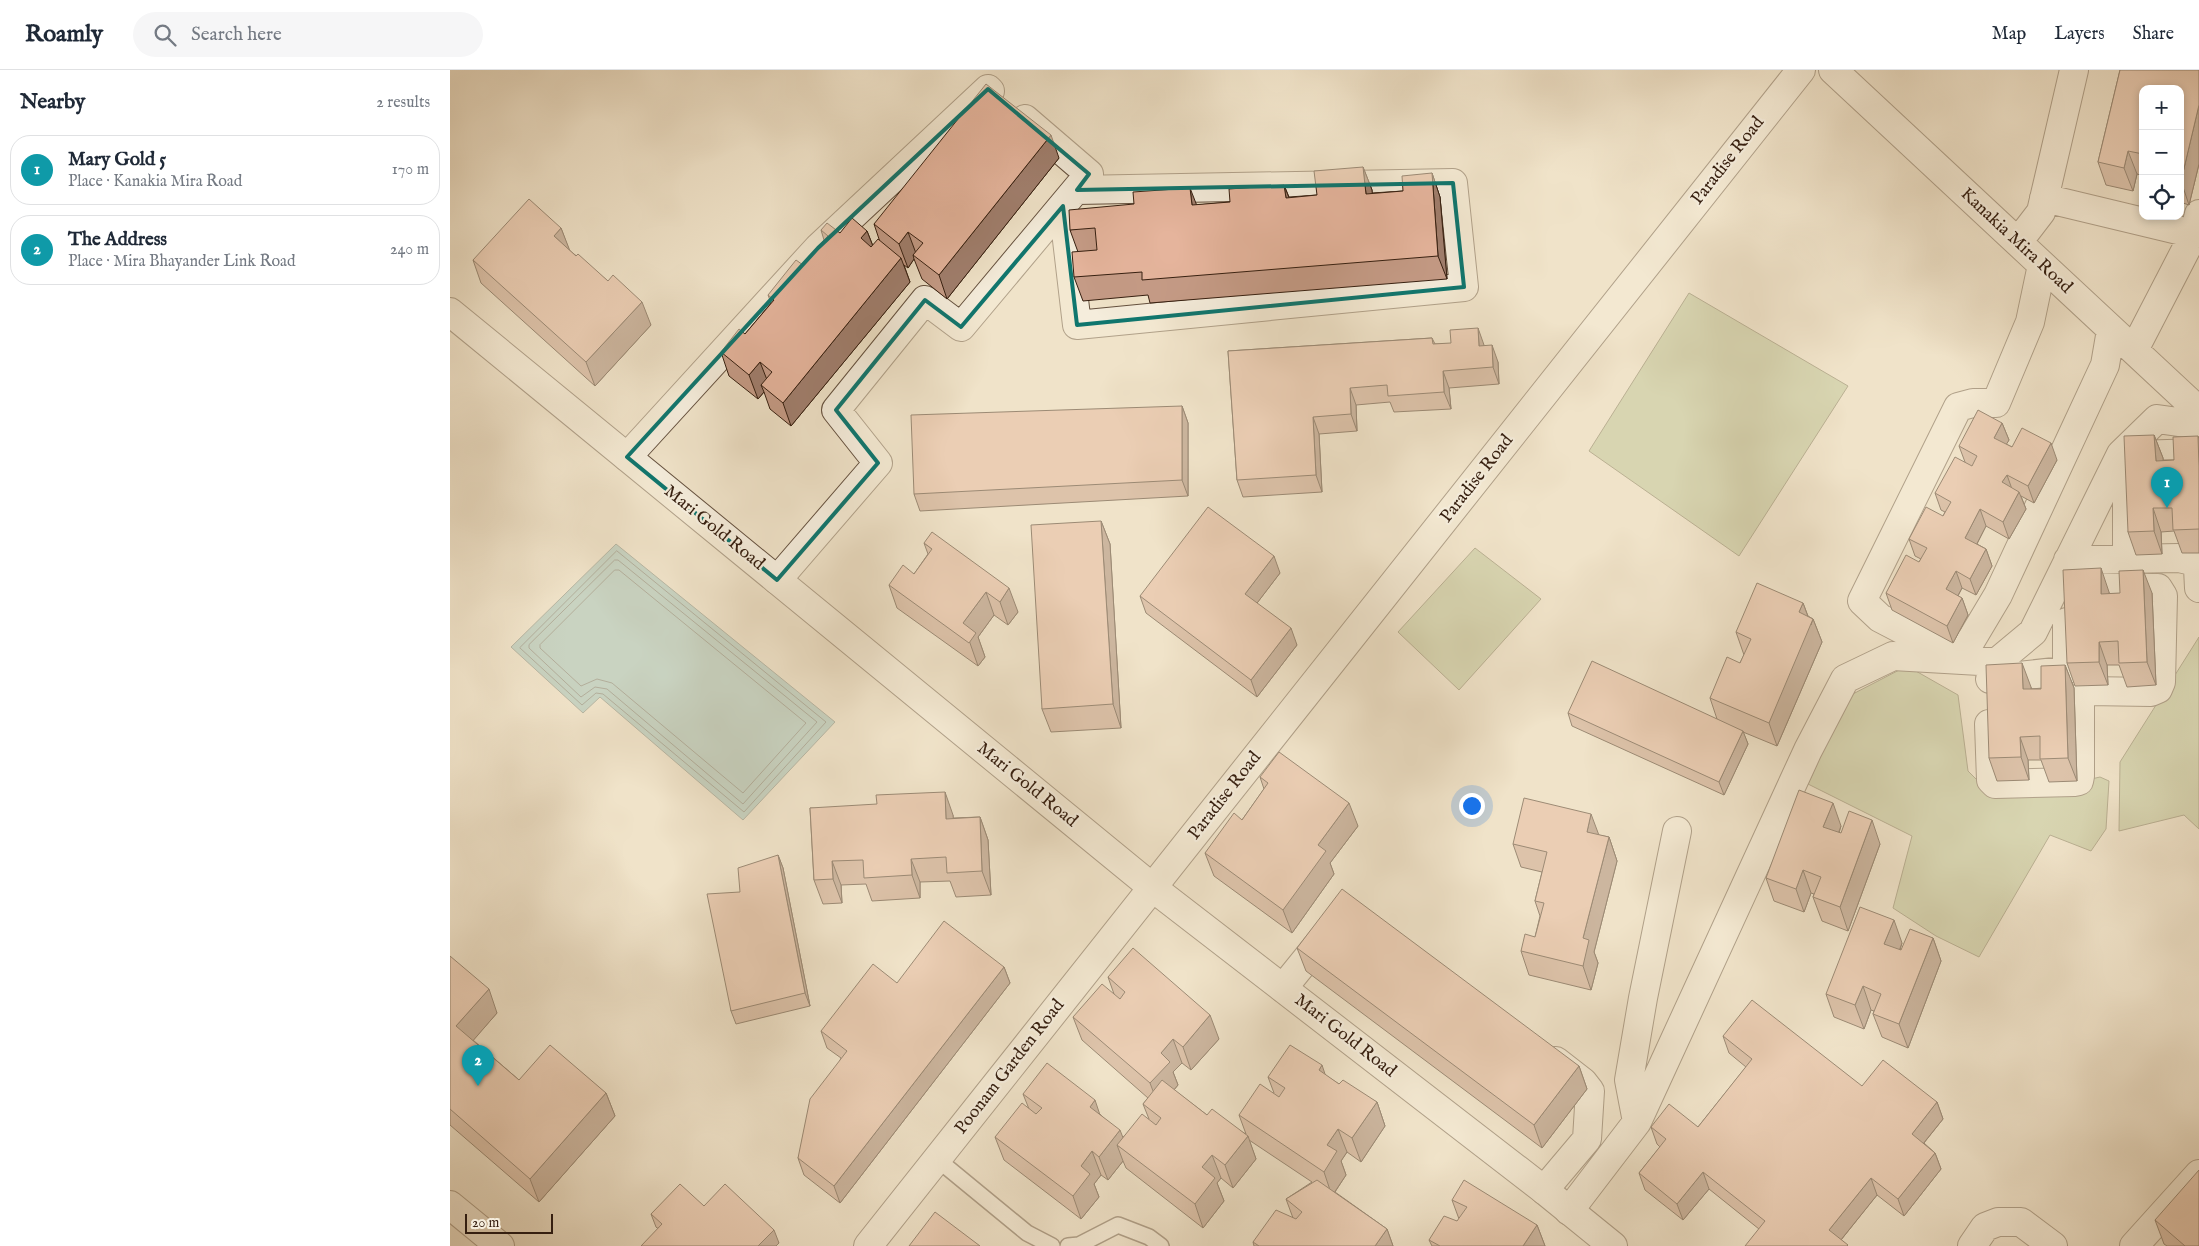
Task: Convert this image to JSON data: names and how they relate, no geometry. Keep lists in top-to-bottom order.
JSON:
{
  "streets": {
    "street": [
      "Paradise Road",
      "Kanakia Mira Road",
      "Mari Gold Road",
      "Poonam Garden Road"
    ]
  },
  "crossings": [
    ["Paradise Road", "Mari Gold Road"],
    ["Paradise Road", "Poonam Garden Road"],
    ["Mari Gold Road", "Poonam Garden Road"]
  ],
  "scale_bar": "20 m",
  "page": {
    "header": "Roamly",
    "search": "Search here",
    "nav": ["Map", "Layers", "Share"],
    "heading": ["Nearby", "2 results"],
    "map_buttons": ["+", "−"],
    "list": [
      {
        "mark": "1",
        "name": "Mary Gold 5",
        "note": "Place · Kanakia Mira Road",
        "value": "170 m"
      },
      {
        "mark": "2",
        "name": "The Address",
        "note": "Place · Mira Bhayander Link Road",
        "value": "240 m"
      }
    ],
    "pins": ["1", "2"],
    "scale": "20 m"
  }
}
